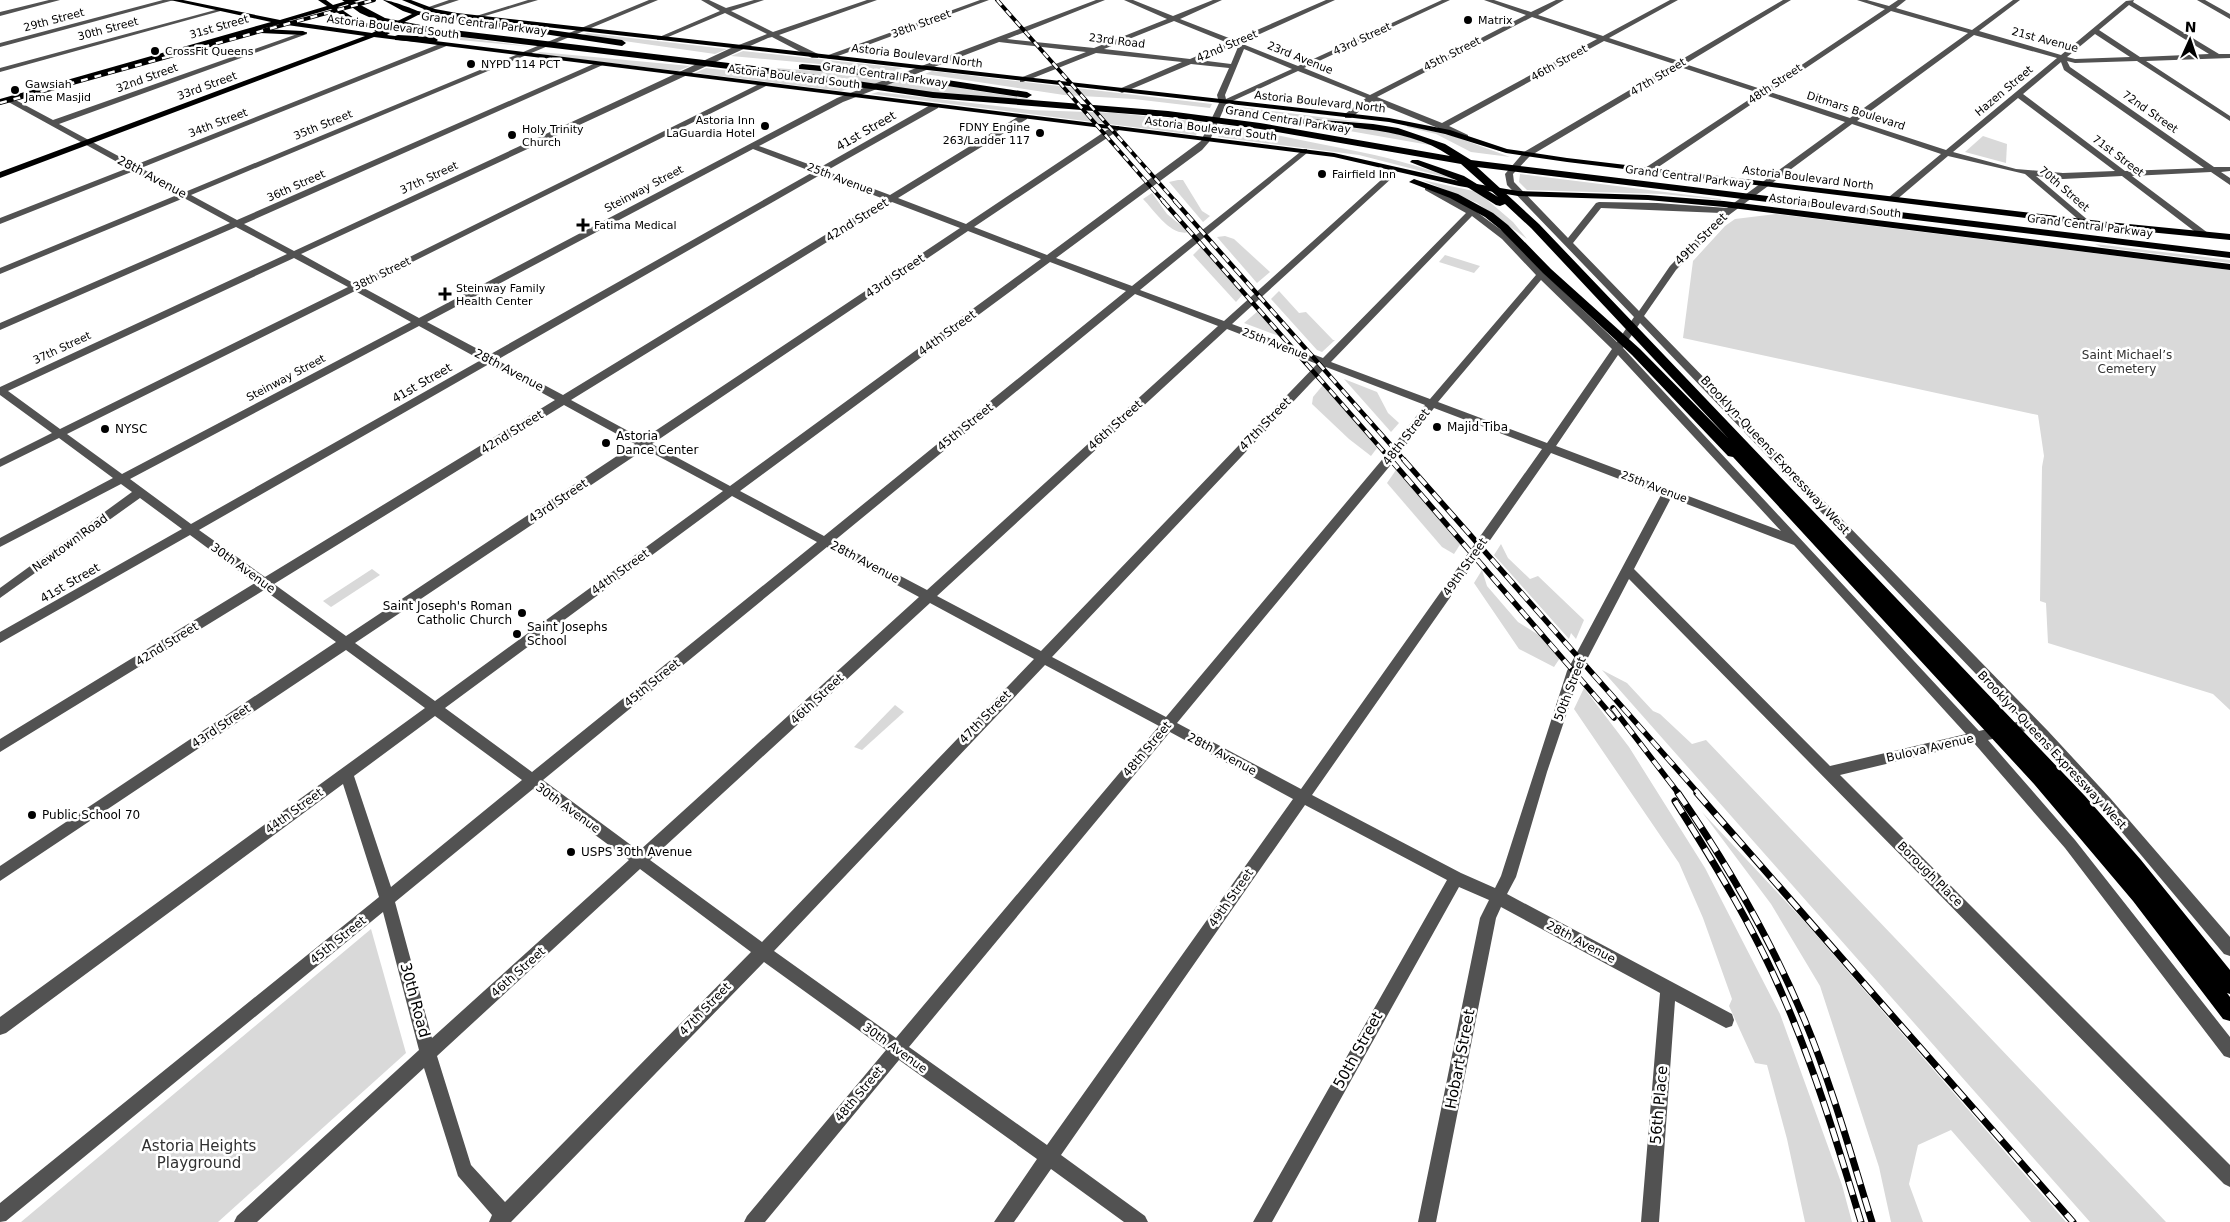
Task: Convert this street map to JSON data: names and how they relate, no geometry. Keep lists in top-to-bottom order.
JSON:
{
  "streets": {
    "highway": ["Grand Central Parkway", "Brooklyn-Queens Expressway West"],
    "main road": [
      "31st Street",
      "Astoria Boulevard South",
      "Astoria Boulevard North",
      "33rd Street"
    ],
    "street": [
      "29th Street",
      "38th Street",
      "30th Street",
      "43rd Street",
      "21st Avenue",
      "23rd Road",
      "42nd Street",
      "45th Street",
      "23rd Avenue",
      "46th Street",
      "47th Street",
      "32nd Street",
      "48th Street",
      "Hazen Street",
      "Ditmars Boulevard",
      "72nd Street",
      "34th Street",
      "35th Street",
      "41st Street",
      "71st Street",
      "28th Avenue",
      "37th Street",
      "25th Avenue",
      "36th Street",
      "Steinway Street",
      "70th Street",
      "49th Street",
      "44th Street",
      "Newtown Road",
      "30th Avenue",
      "50th Street",
      "Bulova Avenue",
      "Borough Place",
      "30th Road",
      "Hobart Street",
      "56th Place"
    ]
  },
  "crossings": [
    ["29th Street", "Astoria Boulevard South"],
    ["Grand Central Parkway", "31st Street"],
    ["Grand Central Parkway", "Brooklyn-Queens Expressway West"],
    ["38th Street", "Astoria Boulevard South"],
    ["38th Street", "Astoria Boulevard North"],
    ["38th Street", "28th Avenue"],
    ["38th Street", "30th Avenue"],
    ["31st Street", "Astoria Boulevard South"],
    ["31st Street", "28th Avenue"],
    ["Astoria Boulevard South", "30th Street"],
    ["Astoria Boulevard South", "43rd Street"],
    ["Astoria Boulevard South", "42nd Street"],
    ["Astoria Boulevard South", "45th Street"],
    ["Astoria Boulevard South", "33rd Street"],
    ["Astoria Boulevard South", "34th Street"],
    ["Astoria Boulevard South", "35th Street"],
    ["Astoria Boulevard South", "41st Street"],
    ["Astoria Boulevard South", "37th Street"],
    ["Astoria Boulevard South", "36th Street"],
    ["Astoria Boulevard South", "Steinway Street"],
    ["Astoria Boulevard South", "49th Street"],
    ["Astoria Boulevard South", "44th Street"],
    ["43rd Street", "Astoria Boulevard North"],
    ["43rd Street", "23rd Avenue"],
    ["43rd Street", "28th Avenue"],
    ["43rd Street", "25th Avenue"],
    ["43rd Street", "44th Street"],
    ["43rd Street", "30th Avenue"],
    ["21st Avenue", "48th Street"],
    ["21st Avenue", "Hazen Street"],
    ["21st Avenue", "72nd Street"],
    ["21st Avenue", "49th Street"],
    ["23rd Road", "42nd Street"],
    ["23rd Road", "Steinway Street"],
    ["23rd Road", "44th Street"],
    ["42nd Street", "Astoria Boulevard North"],
    ["42nd Street", "23rd Avenue"],
    ["42nd Street", "28th Avenue"],
    ["42nd Street", "25th Avenue"],
    ["42nd Street", "30th Avenue"],
    ["45th Street", "Astoria Boulevard North"],
    ["45th Street", "23rd Avenue"],
    ["45th Street", "Ditmars Boulevard"],
    ["45th Street", "28th Avenue"],
    ["45th Street", "25th Avenue"],
    ["45th Street", "30th Avenue"],
    ["45th Street", "30th Road"],
    ["Astoria Boulevard North", "23rd Avenue"],
    ["Astoria Boulevard North", "47th Street"],
    ["Astoria Boulevard North", "48th Street"],
    ["Astoria Boulevard North", "Hazen Street"],
    ["Astoria Boulevard North", "35th Street"],
    ["Astoria Boulevard North", "71st Street"],
    ["Astoria Boulevard North", "37th Street"],
    ["Astoria Boulevard North", "Steinway Street"],
    ["Astoria Boulevard North", "70th Street"],
    ["Astoria Boulevard North", "49th Street"],
    ["Astoria Boulevard North", "44th Street"],
    ["Astoria Boulevard North", "Brooklyn-Queens Expressway West"],
    ["23rd Avenue", "46th Street"],
    ["23rd Avenue", "44th Street"],
    ["46th Street", "Ditmars Boulevard"],
    ["46th Street", "28th Avenue"],
    ["46th Street", "25th Avenue"],
    ["46th Street", "30th Avenue"],
    ["46th Street", "30th Road"],
    ["47th Street", "Ditmars Boulevard"],
    ["47th Street", "28th Avenue"],
    ["47th Street", "25th Avenue"],
    ["47th Street", "Brooklyn-Queens Expressway West"],
    ["47th Street", "30th Avenue"],
    ["47th Street", "30th Road"],
    ["32nd Street", "28th Avenue"],
    ["48th Street", "Ditmars Boulevard"],
    ["48th Street", "28th Avenue"],
    ["48th Street", "25th Avenue"],
    ["48th Street", "30th Avenue"],
    ["33rd Street", "28th Avenue"],
    ["Hazen Street", "Ditmars Boulevard"],
    ["Hazen Street", "72nd Street"],
    ["Hazen Street", "71st Street"],
    ["Ditmars Boulevard", "72nd Street"],
    ["Ditmars Boulevard", "71st Street"],
    ["Ditmars Boulevard", "70th Street"],
    ["Ditmars Boulevard", "49th Street"],
    ["34th Street", "28th Avenue"],
    ["35th Street", "28th Avenue"],
    ["41st Street", "28th Avenue"],
    ["41st Street", "25th Avenue"],
    ["41st Street", "30th Avenue"],
    ["28th Avenue", "37th Street"],
    ["28th Avenue", "36th Street"],
    ["28th Avenue", "Steinway Street"],
    ["28th Avenue", "49th Street"],
    ["28th Avenue", "44th Street"],
    ["28th Avenue", "50th Street"],
    ["28th Avenue", "Hobart Street"],
    ["28th Avenue", "56th Place"],
    ["37th Street", "30th Avenue"],
    ["25th Avenue", "Steinway Street"],
    ["25th Avenue", "49th Street"],
    ["25th Avenue", "44th Street"],
    ["25th Avenue", "50th Street"],
    ["Steinway Street", "30th Avenue"],
    ["49th Street", "Brooklyn-Queens Expressway West"],
    ["49th Street", "30th Avenue"],
    ["44th Street", "30th Avenue"],
    ["44th Street", "30th Road"],
    ["Brooklyn-Queens Expressway West", "Bulova Avenue"],
    ["Newtown Road", "30th Avenue"],
    ["50th Street", "Borough Place"],
    ["50th Street", "Hobart Street"],
    ["Bulova Avenue", "Borough Place"]
  ],
  "parks": ["Saint Michael’s Cemetery", "Astoria Heights Playground"],
  "places": {
    "other": [
      "Matrix",
      "CrossFit Queens",
      "NYPD 114 PCT",
      "Gawsiah Jame Masjid",
      "Astoria Inn LaGuardia Hotel",
      "FDNY Engine 263/Ladder 117",
      "Holy Trinity Church",
      "Fairfield Inn",
      "Majid Tiba",
      "NYSC",
      "Astoria Dance Center",
      "Saint Joseph's Roman Catholic Church",
      "Saint Josephs School",
      "Public School 70",
      "USPS 30th Avenue"
    ],
    "health": ["Fatima Medical", "Steinway Family Health Center"]
  },
  "north": "top"
}
